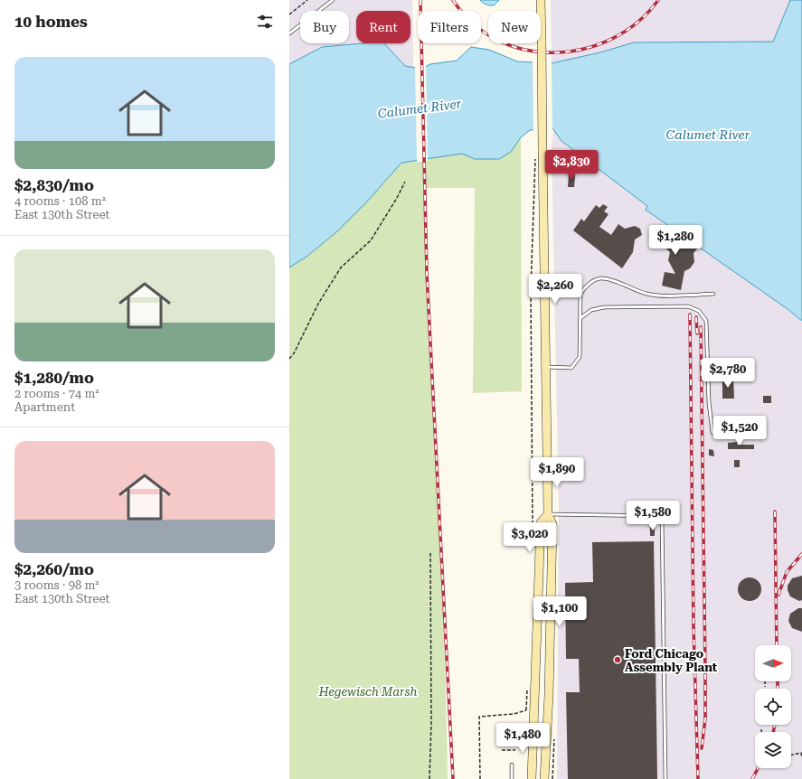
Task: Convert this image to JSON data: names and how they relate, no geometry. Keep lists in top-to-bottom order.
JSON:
{
  "water": ["Calumet River"],
  "parks": ["Hegewisch Marsh"],
  "places": ["Ford Chicago Assembly Plant"],
  "north": "right",
  "page": {
    "heading": "10 homes",
    "chip": [
      "Buy",
      "Rent",
      "Filters",
      "New"
    ],
    "list": [
      {
        "name": "$2,830/mo",
        "note": "4 rooms · 108 m² · East 130th Street"
      },
      {
        "name": "$1,280/mo",
        "note": "2 rooms · 74 m² · Apartment"
      },
      {
        "name": "$2,260/mo",
        "note": "3 rooms · 98 m² · East 130th Street"
      }
    ],
    "price": [
      "$2,830",
      "$1,280",
      "$2,260",
      "$2,780",
      "$1,520",
      "$1,890",
      "$1,580",
      "$3,020",
      "$1,100",
      "$1,480"
    ]
  }
}
